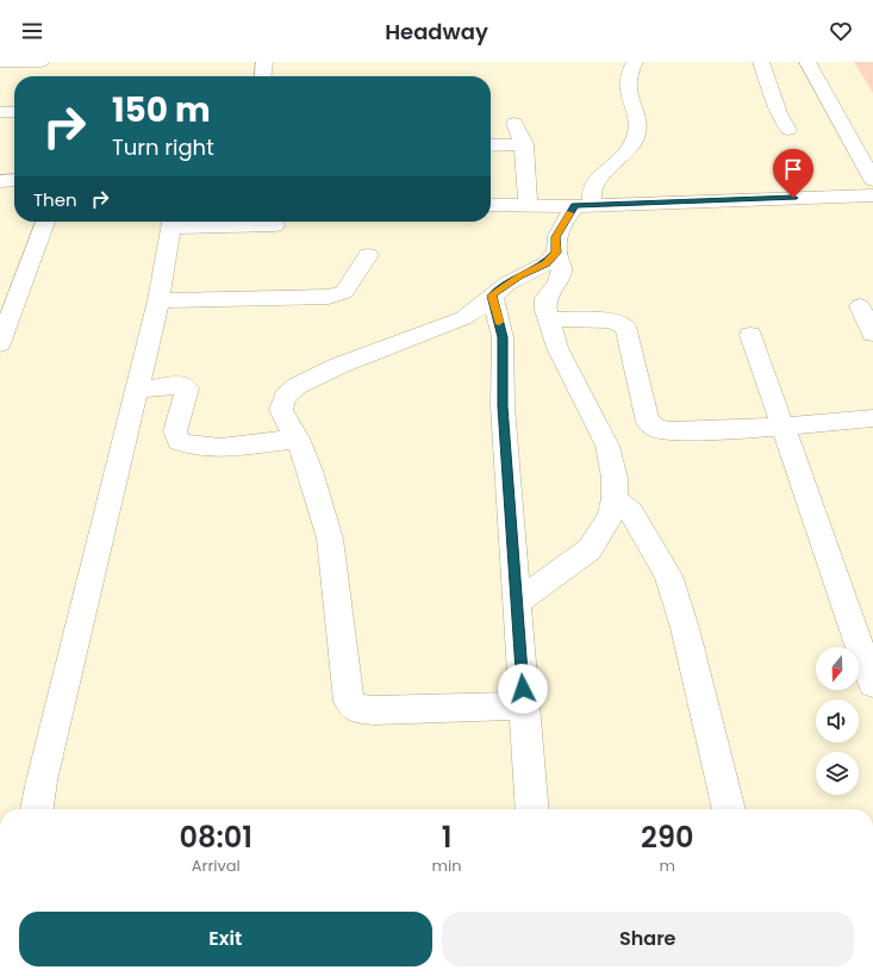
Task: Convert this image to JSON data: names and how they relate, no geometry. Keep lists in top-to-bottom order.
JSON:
{
  "north": "bottom",
  "page": {
    "header": "Headway",
    "turn": ["150 m", "Turn right"],
    "then": "Then",
    "eta": [
      "08:01",
      "Arrival",
      "1",
      "min",
      "290",
      "m"
    ],
    "buttons": ["Exit", "Share"]
  }
}
